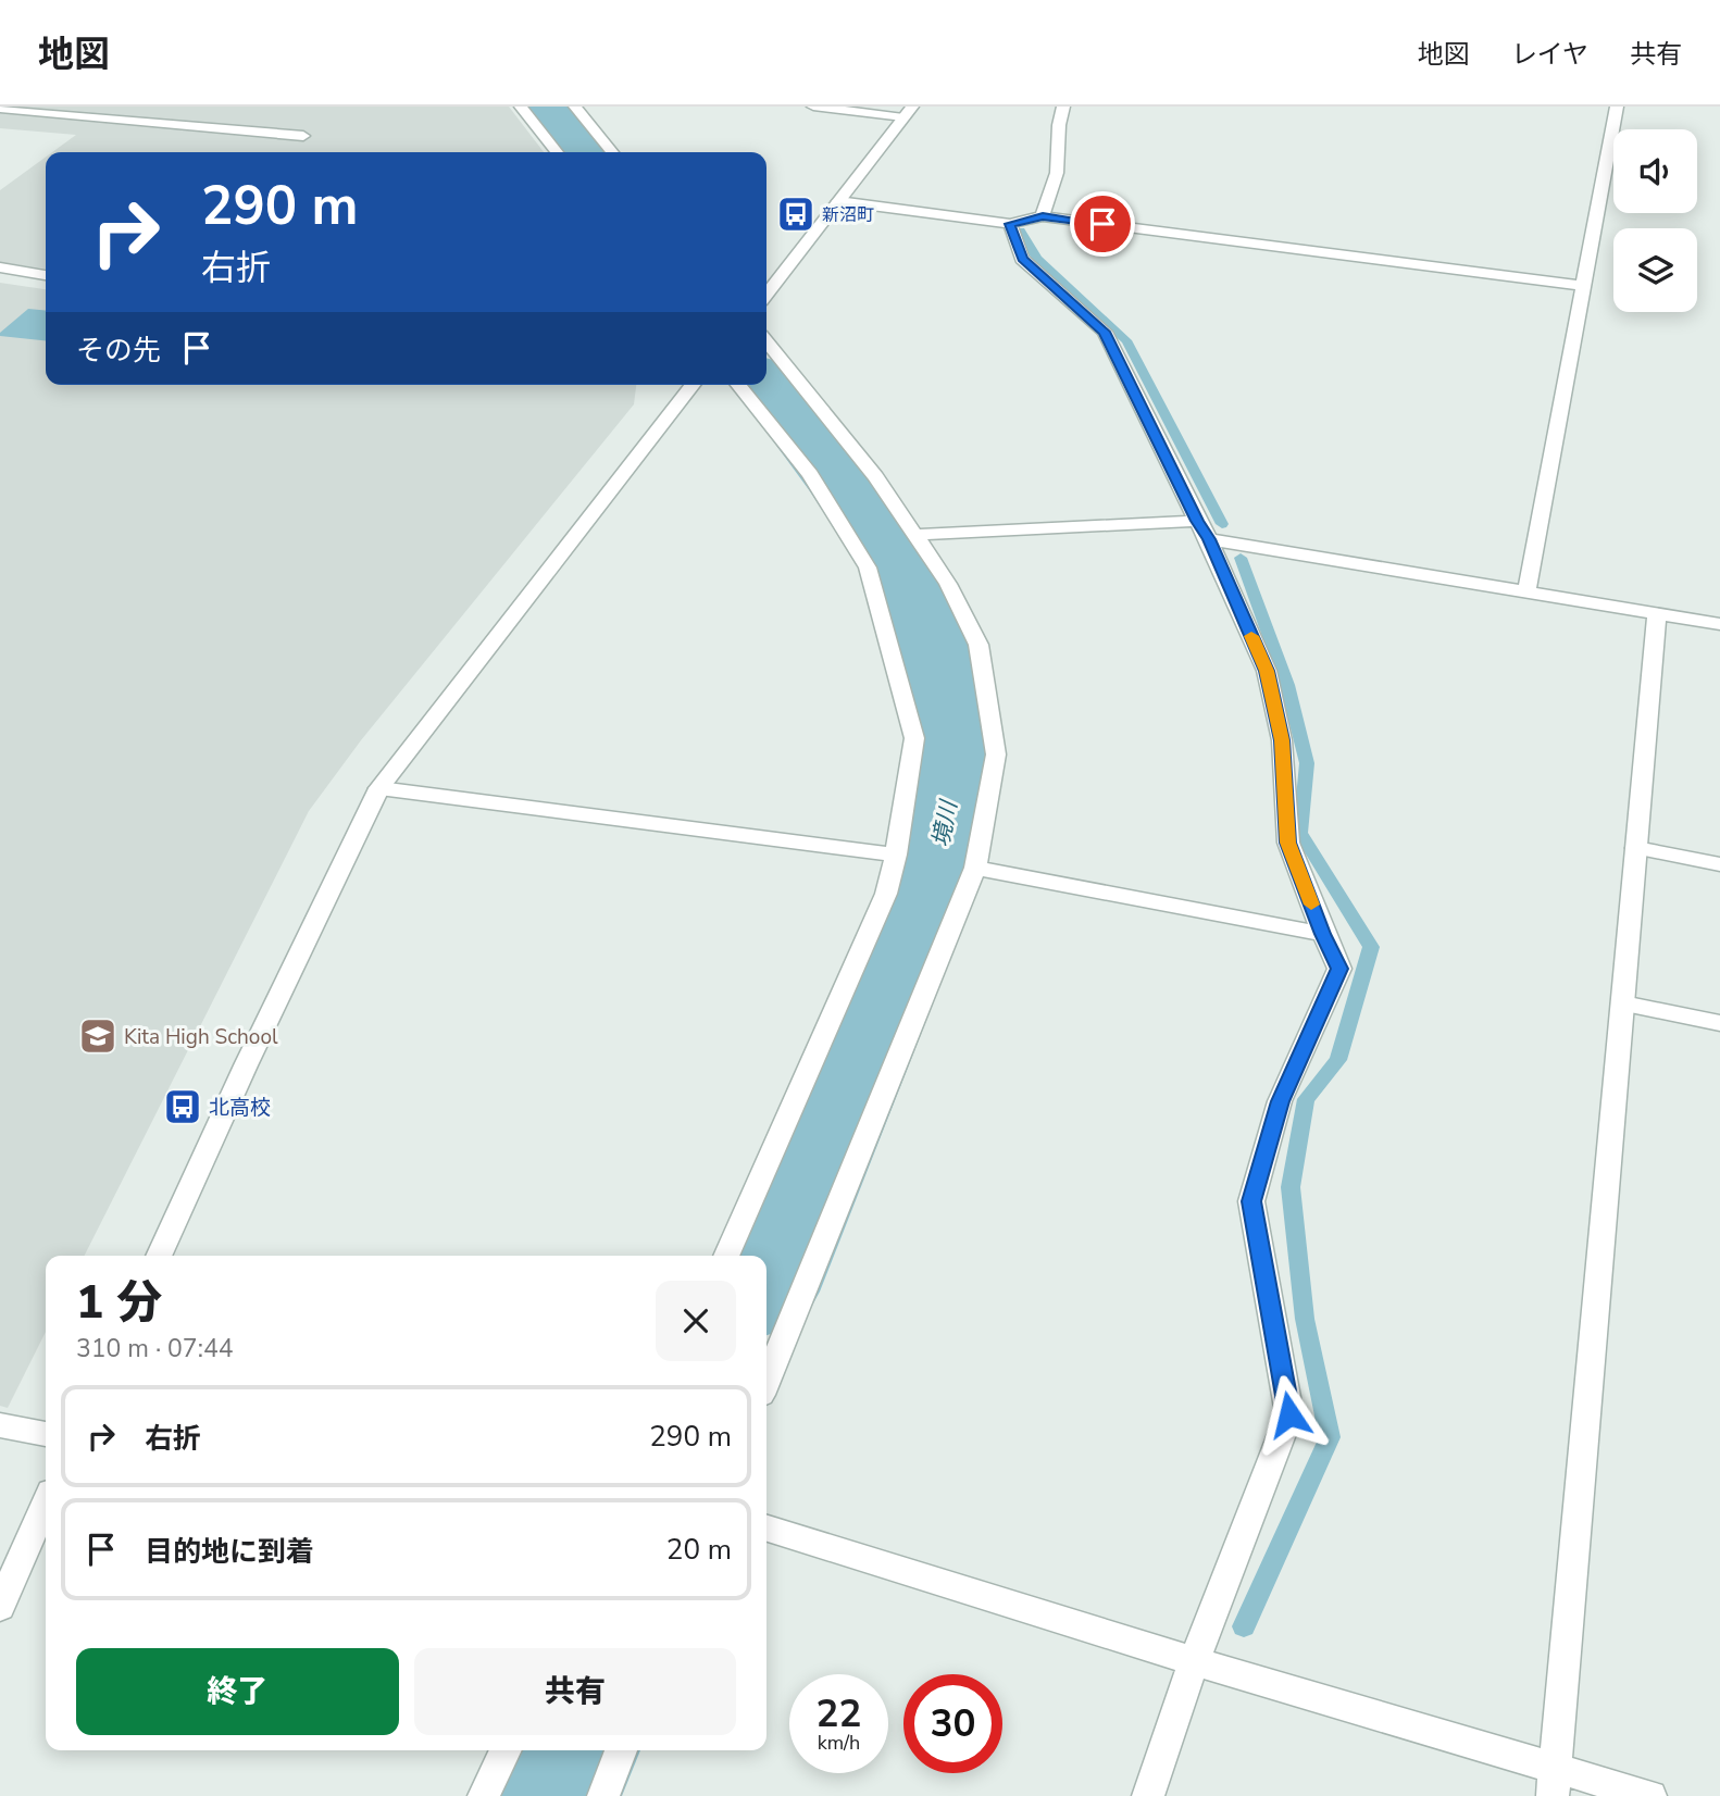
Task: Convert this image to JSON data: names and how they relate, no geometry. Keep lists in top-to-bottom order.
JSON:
{
  "water": ["境川"],
  "places": {
    "bus stop": ["新沼町", "北高校"],
    "school or university": ["Kita High School"]
  },
  "page": {
    "header": "地図",
    "nav": ["地図", "レイヤ", "共有"],
    "turn": ["290 m", "右折"],
    "then": "その先",
    "heading": ["1 分", "310 m · 07:44"],
    "list": [
      {
        "name": "右折",
        "value": "290 m"
      },
      {
        "name": "目的地に到着",
        "value": "20 m"
      }
    ],
    "buttons": ["終了", "共有"],
    "speed": "22 km/h",
    "limit": "30"
  }
}
